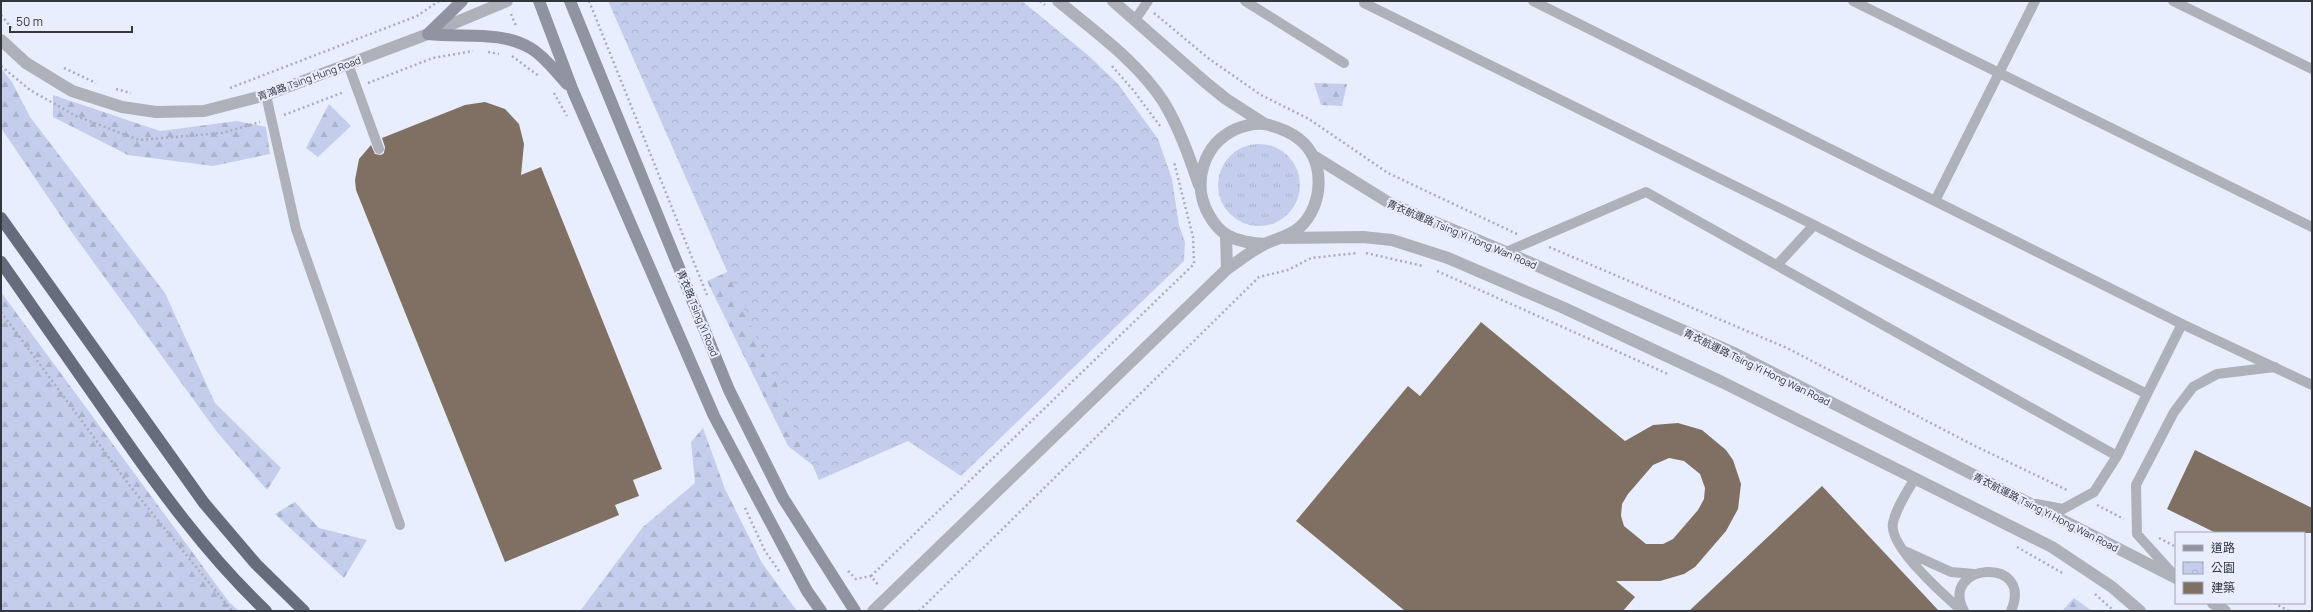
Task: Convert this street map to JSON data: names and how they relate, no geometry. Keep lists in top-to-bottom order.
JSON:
{
  "streets": {
    "main road": ["青衣路 Tsing Yi Road"],
    "street": ["青鴻路 Tsing Hung Road", "青衣航運路 Tsing Yi Hong Wan Road"]
  },
  "legend": ["道路", "公園", "建築"],
  "scale_bar": "50 m"
}
